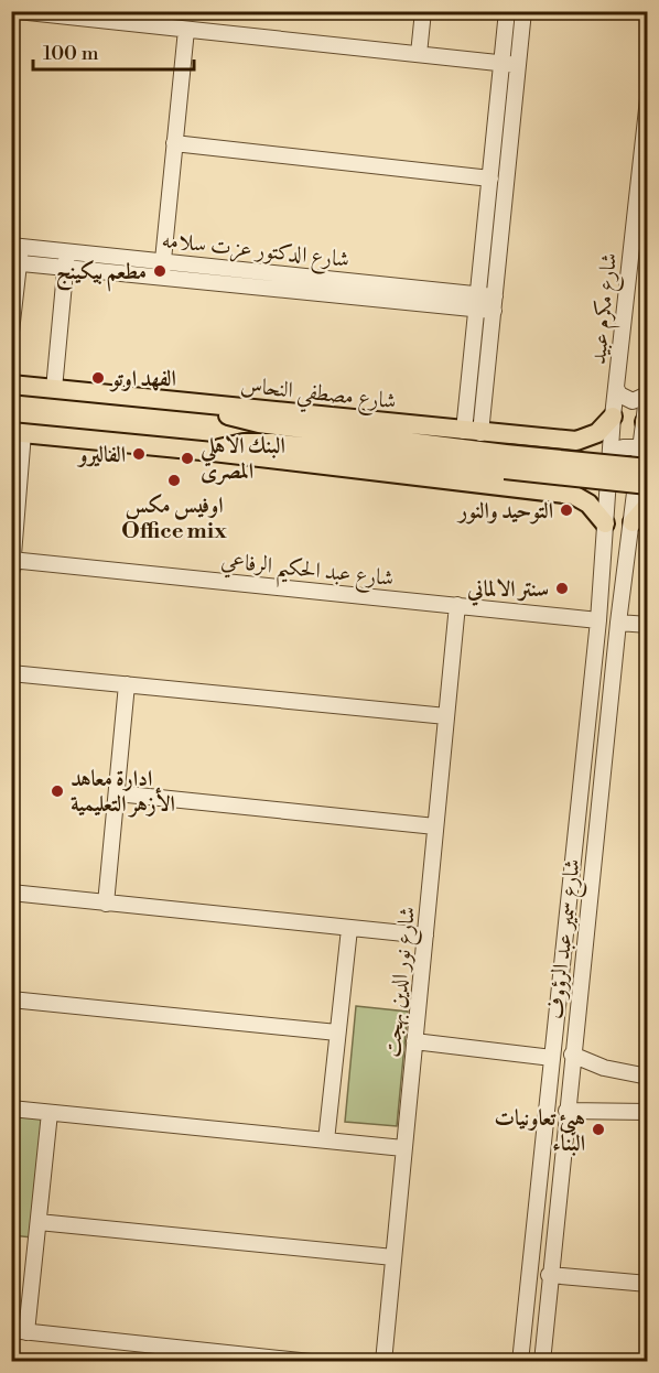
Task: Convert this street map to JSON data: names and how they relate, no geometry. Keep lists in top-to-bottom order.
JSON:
{
  "streets": {
    "main road": ["شارع مصطفي النحاس"],
    "street": [
      "شارع الدكتور عزت سلامه",
      "شارع مكرم عبيد",
      "شارع عبد الحكيم الرفاعي",
      "شارع سمير عبد الرؤوف",
      "شارع نور الدين بهجت"
    ]
  },
  "crossings": [
    ["شارع مكرم عبيد", "شارع مصطفي النحاس"],
    ["شارع مكرم عبيد", "شارع سمير عبد الرؤوف"],
    ["شارع عبد الحكيم الرفاعي", "شارع سمير عبد الرؤوف"],
    ["شارع عبد الحكيم الرفاعي", "شارع نور الدين بهجت"]
  ],
  "places": [
    "مطعم بيكينج",
    "الفهد اوتو",
    "الفاليرو",
    "البنك الاهلي المصرى",
    "اوفيس مكس Office mix",
    "التوحيد والنور",
    "سنتر الالماني",
    "ادارة معاهد الأزهر التعليمية",
    "هيئ تعاونيات البناء"
  ],
  "scale_bar": "100 m"
}
